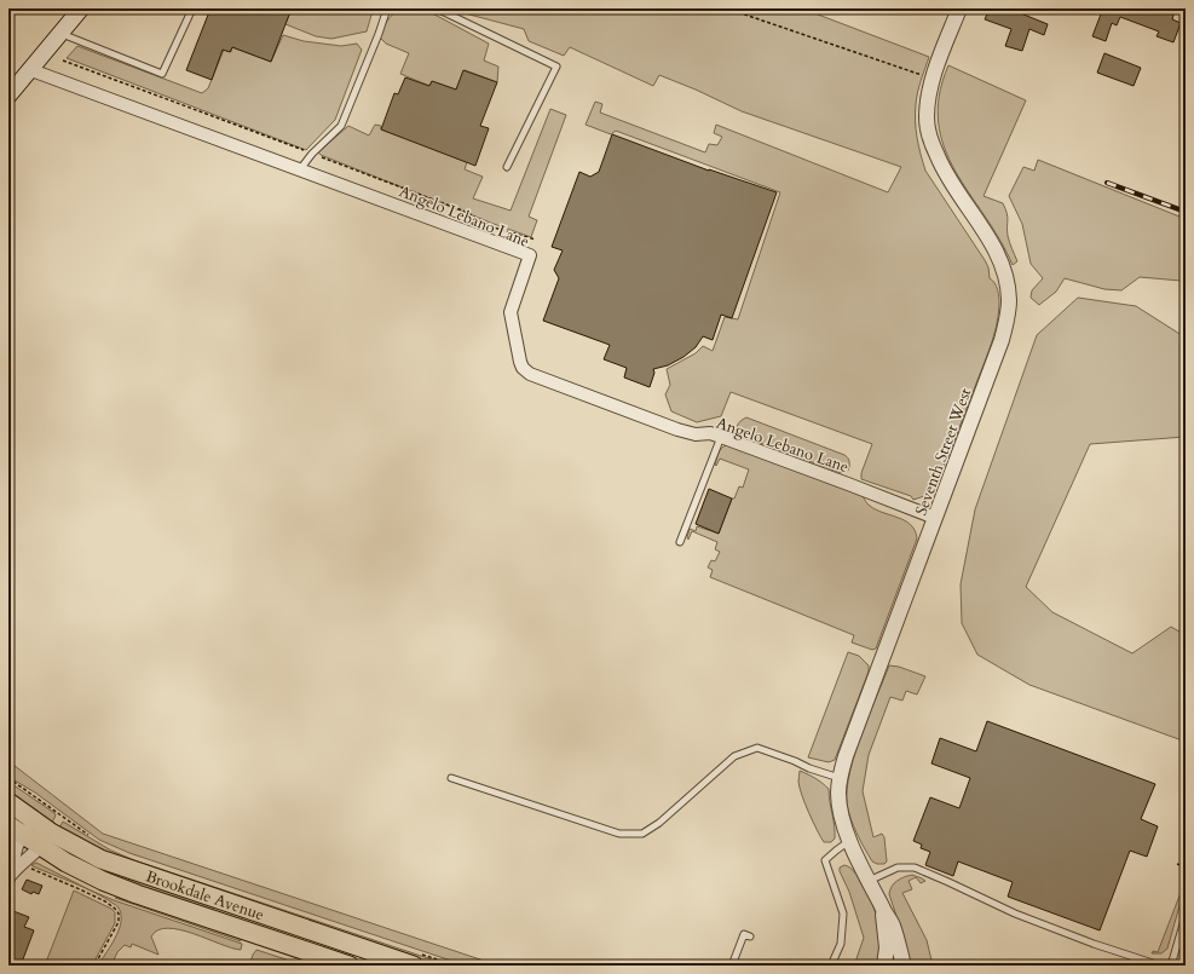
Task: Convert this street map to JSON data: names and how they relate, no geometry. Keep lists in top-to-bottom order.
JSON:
{
  "streets": {
    "main road": ["Brookdale Avenue"],
    "street": ["Angelo Lebano Lane", "Seventh Street West"]
  },
  "crossings": [
    ["Angelo Lebano Lane", "Seventh Street West"]
  ]
}
